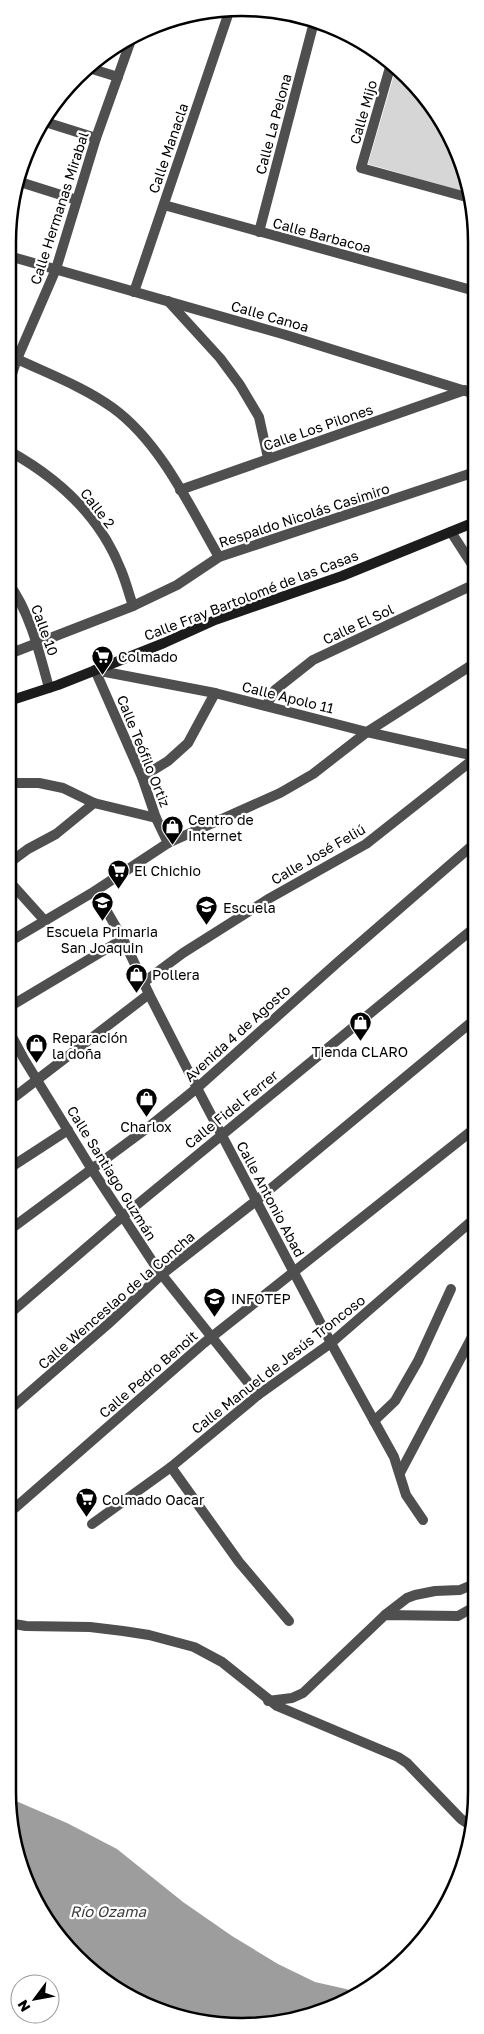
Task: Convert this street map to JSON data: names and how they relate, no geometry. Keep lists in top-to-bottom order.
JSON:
{
  "streets": {
    "main road": ["Calle Fray Bartolomé de las Casas"],
    "street": [
      "Calle Mijo",
      "Calle La Pelona",
      "Calle Manacla",
      "Calle Hermanas Mirabal",
      "Calle Barbacoa",
      "Calle Canoa",
      "Calle Los Pilones",
      "Calle 2",
      "Respaldo Nicolás Casimiro",
      "Calle El Sol",
      "Calle 10",
      "Calle Apolo 11",
      "Calle Teófilo Ortiz",
      "Calle José Feliú",
      "Avenida 4 de Agosto",
      "Calle Fidel Ferrer",
      "Calle Santiago Guzmán",
      "Calle Antonio Abad",
      "Calle Wenceslao de la Concha",
      "Calle Manuel de Jesús Troncoso",
      "Calle Pedro Benoit"
    ]
  },
  "crossings": [
    ["Calle La Pelona", "Calle Barbacoa"],
    ["Calle Manacla", "Calle Barbacoa"],
    ["Calle Manacla", "Calle Canoa"],
    ["Calle Hermanas Mirabal", "Calle Canoa"],
    ["Calle 2", "Respaldo Nicolás Casimiro"],
    ["Respaldo Nicolás Casimiro", "Calle 10"],
    ["Calle Fray Bartolomé de las Casas", "Calle 10"],
    ["Calle Fray Bartolomé de las Casas", "Calle Apolo 11"],
    ["Calle Fray Bartolomé de las Casas", "Calle Teófilo Ortiz"],
    ["Calle El Sol", "Calle Apolo 11"],
    ["Calle Apolo 11", "Calle Teófilo Ortiz"],
    ["Calle José Feliú", "Calle Antonio Abad"],
    ["Avenida 4 de Agosto", "Calle Santiago Guzmán"],
    ["Avenida 4 de Agosto", "Calle Antonio Abad"],
    ["Calle Fidel Ferrer", "Calle Santiago Guzmán"],
    ["Calle Fidel Ferrer", "Calle Antonio Abad"],
    ["Calle Santiago Guzmán", "Calle Wenceslao de la Concha"],
    ["Calle Santiago Guzmán", "Calle Manuel de Jesús Troncoso"],
    ["Calle Santiago Guzmán", "Calle Pedro Benoit"],
    ["Calle Antonio Abad", "Calle Wenceslao de la Concha"],
    ["Calle Antonio Abad", "Calle Manuel de Jesús Troncoso"],
    ["Calle Antonio Abad", "Calle Pedro Benoit"]
  ],
  "water": ["Río Ozama"],
  "places": {
    "supermarket": ["Colmado", "El Chichio", "Colmado Oacar"],
    "shop": [
      "Centro de Internet",
      "Pollera",
      "Tienda CLARO",
      "Reparación la doña",
      "Charlox"
    ],
    "school or university": ["Escuela Primaria San Joaquin", "Escuela", "INFOTEP"]
  },
  "north": "bottom left"
}
